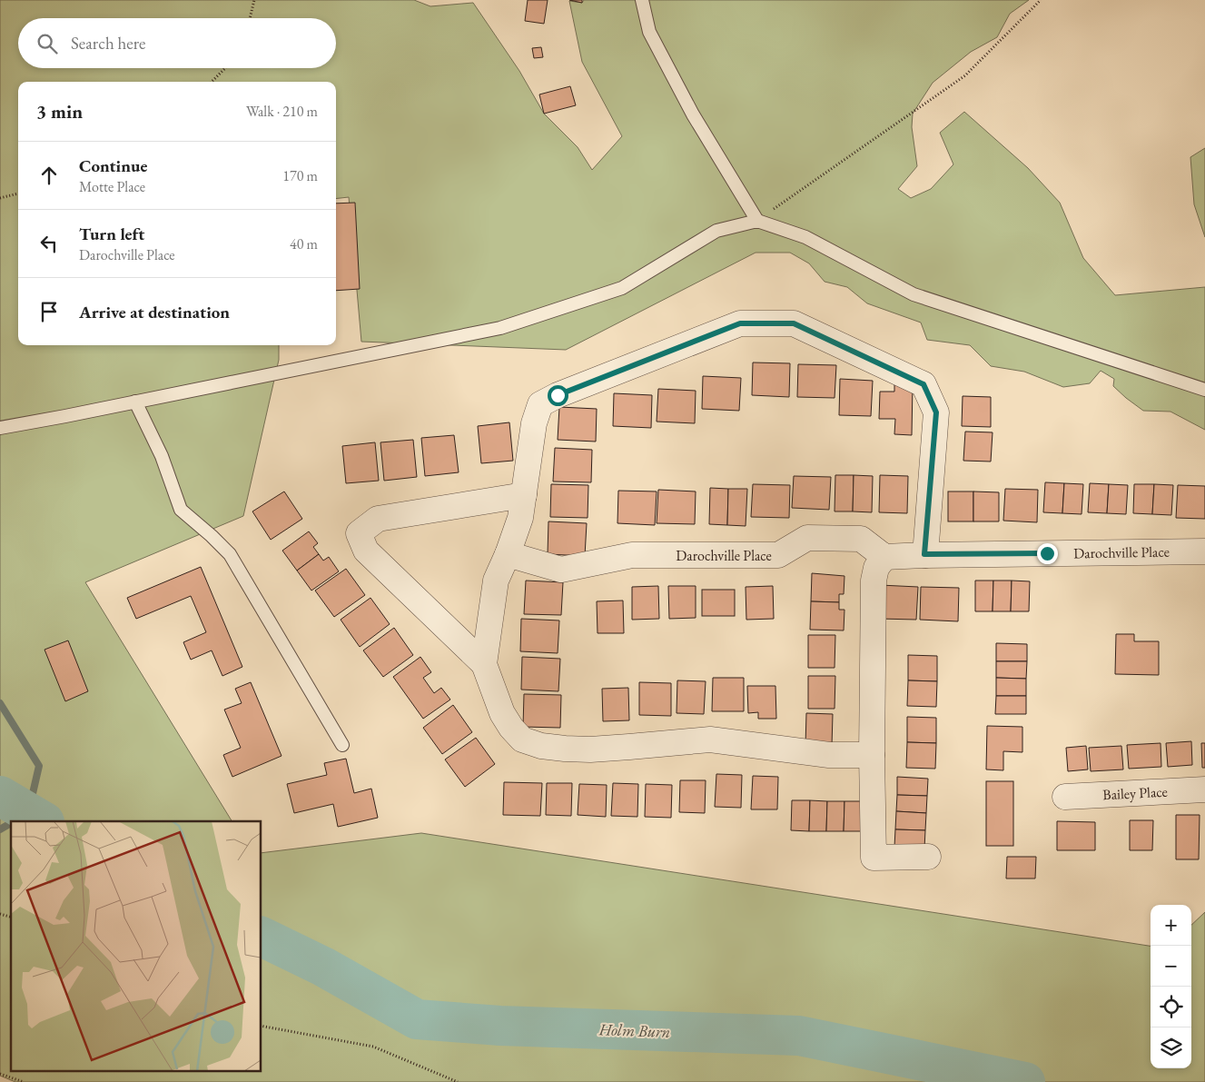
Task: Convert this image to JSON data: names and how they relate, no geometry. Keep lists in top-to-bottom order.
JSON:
{
  "streets": {
    "street": ["Darochville Place", "Bailey Place"]
  },
  "water": ["Holm Burn"],
  "page": {
    "search": "Search here",
    "heading": ["3 min", "Walk · 210 m"],
    "list": [
      ["Continue", "Motte Place", "170 m"],
      ["Turn left", "Darochville Place", "40 m"],
      "Arrive at destination"
    ],
    "map_buttons": ["+", "−"]
  }
}
